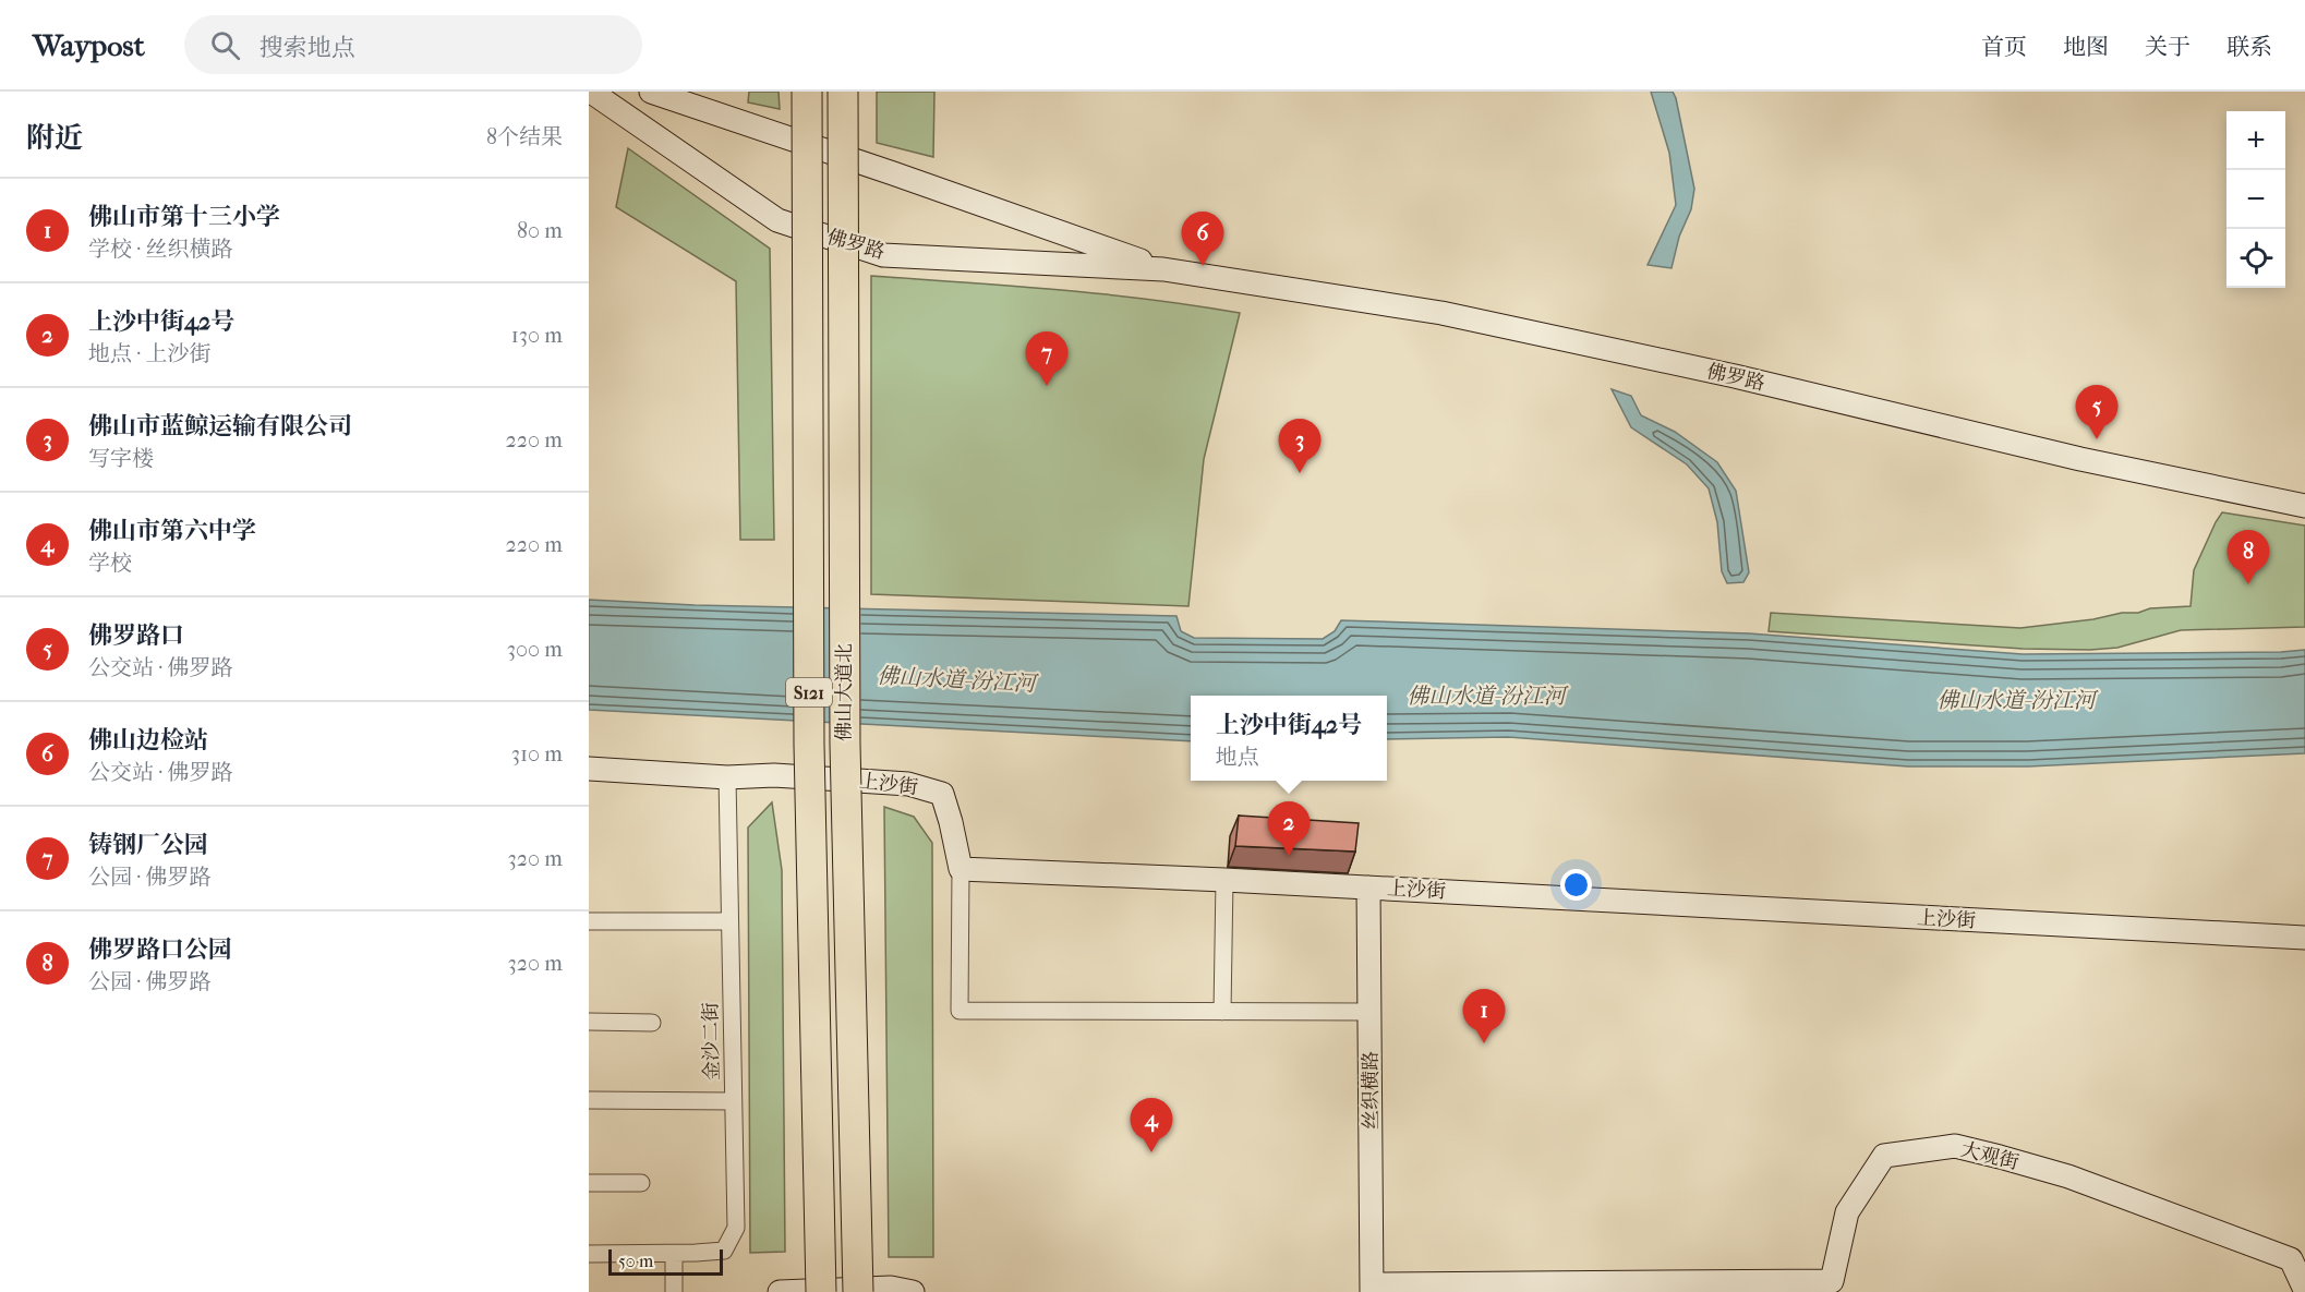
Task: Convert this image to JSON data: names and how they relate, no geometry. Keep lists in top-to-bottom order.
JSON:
{
  "streets": {
    "highway": ["S121", "佛山大道北"],
    "street": [
      "佛罗路",
      "上沙街",
      "金沙二街",
      "丝织横路",
      "大观街"
    ]
  },
  "crossings": [
    ["上沙街", "金沙二街"],
    ["上沙街", "丝织横路"],
    ["丝织横路", "大观街"]
  ],
  "water": ["佛山水道-汾江河"],
  "scale_bar": "50 m",
  "page": {
    "header": "Waypost",
    "search": "搜索地点",
    "nav": [
      "首页",
      "地图",
      "关于",
      "联系"
    ],
    "heading": ["附近", "8个结果"],
    "map_buttons": ["+", "−"],
    "list": [
      {
        "mark": "1",
        "name": "佛山市第十三小学",
        "note": "学校 · 丝织横路",
        "value": "80 m"
      },
      {
        "mark": "2",
        "name": "上沙中街42号",
        "note": "地点 · 上沙街",
        "value": "130 m"
      },
      {
        "mark": "3",
        "name": "佛山市蓝鲸运输有限公司",
        "note": "写字楼",
        "value": "220 m"
      },
      {
        "mark": "4",
        "name": "佛山市第六中学",
        "note": "学校",
        "value": "220 m"
      },
      {
        "mark": "5",
        "name": "佛罗路口",
        "note": "公交站 · 佛罗路",
        "value": "300 m"
      },
      {
        "mark": "6",
        "name": "佛山边检站",
        "note": "公交站 · 佛罗路",
        "value": "310 m"
      },
      {
        "mark": "7",
        "name": "铸钢厂公园",
        "note": "公园 · 佛罗路",
        "value": "320 m"
      },
      {
        "mark": "8",
        "name": "佛罗路口公园",
        "note": "公园 · 佛罗路",
        "value": "320 m"
      }
    ],
    "pins": [
      "6",
      "7",
      "5",
      "3",
      "8",
      "2",
      "1",
      "4"
    ],
    "popup": ["上沙中街42号", "地点"],
    "scale": "50 m"
  }
}
